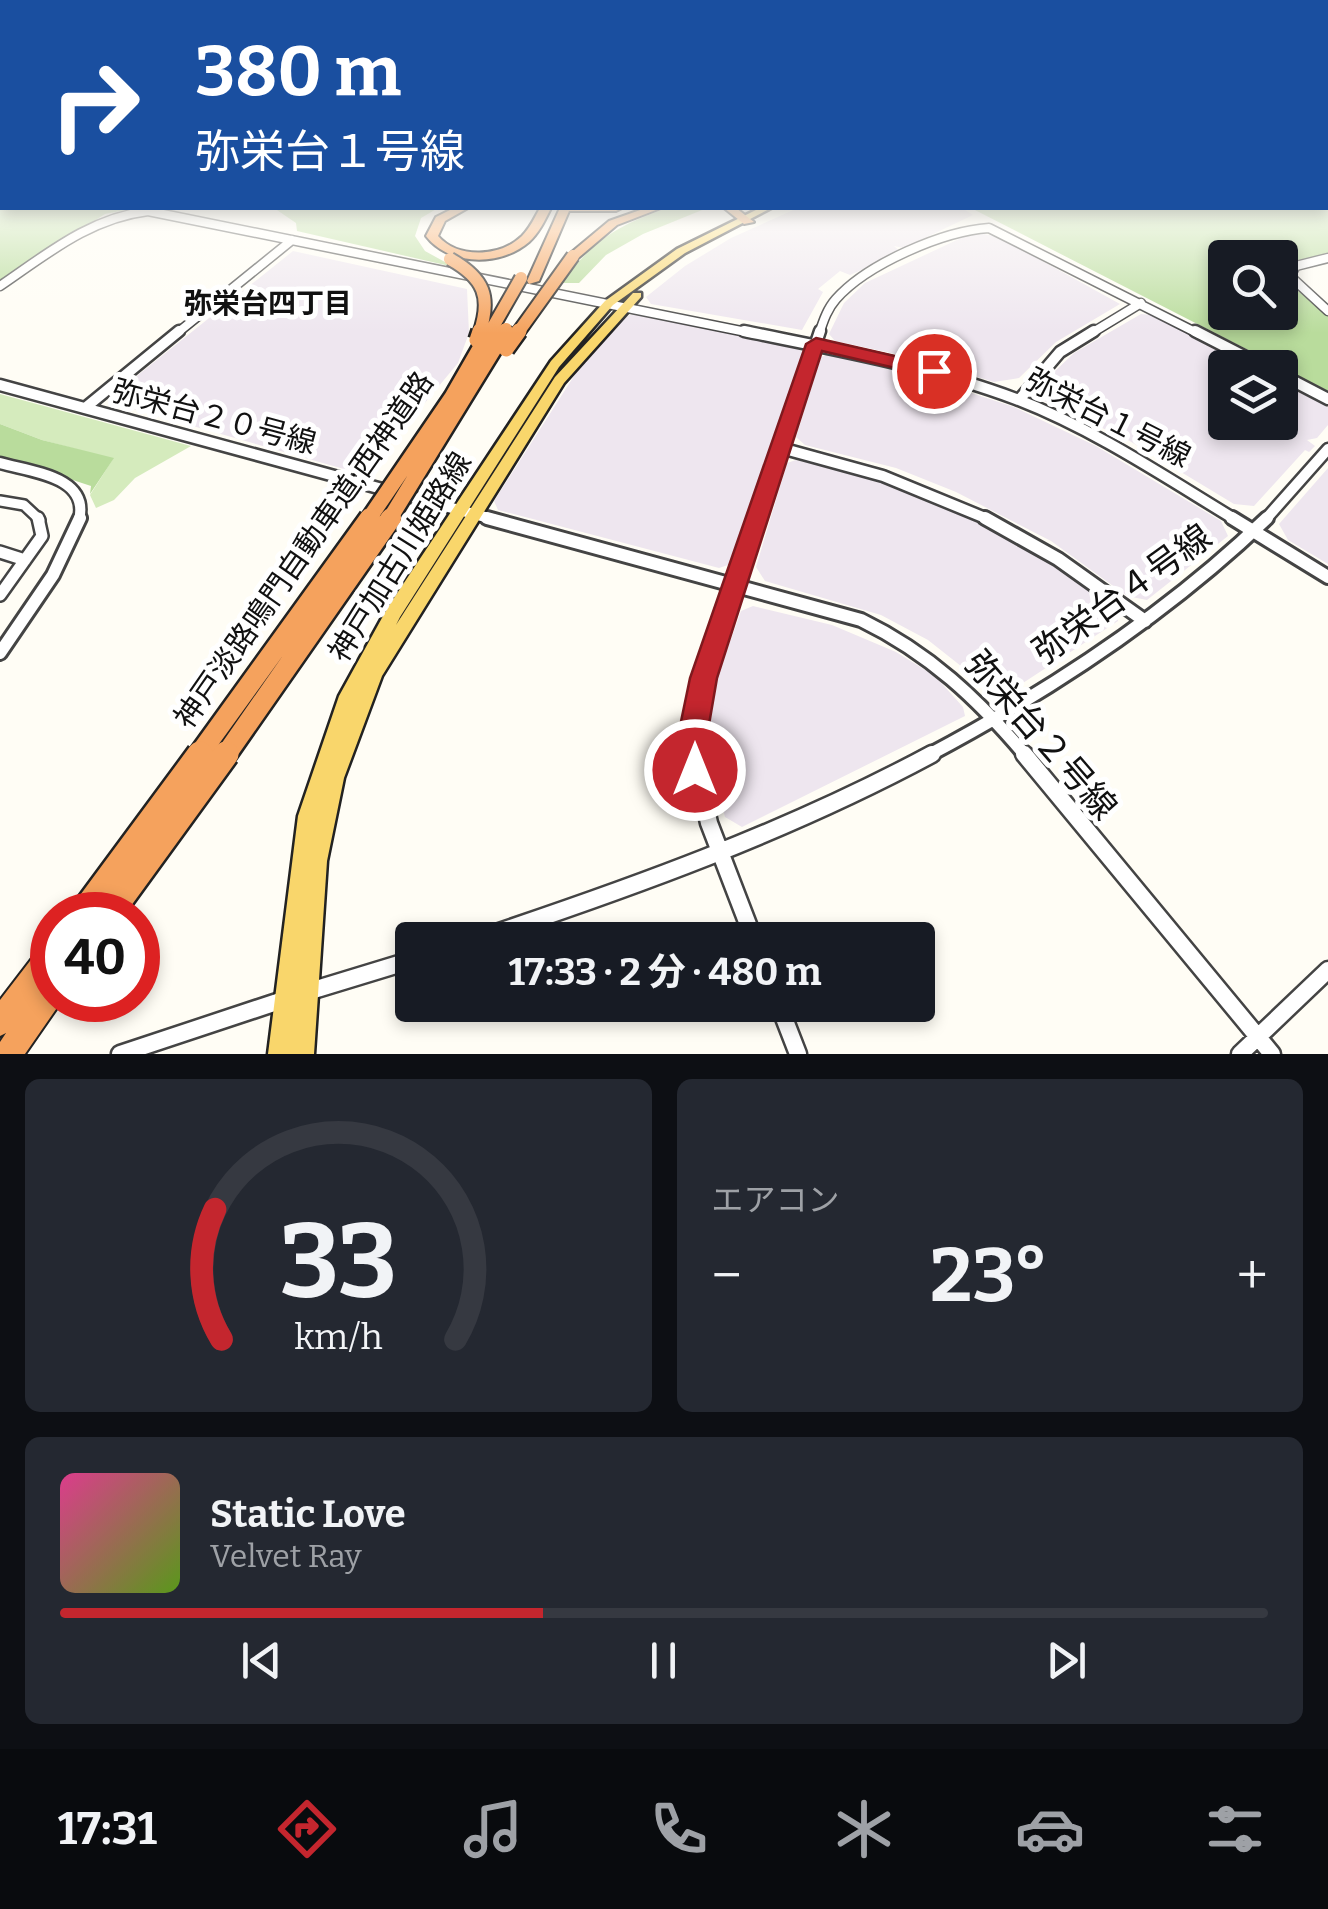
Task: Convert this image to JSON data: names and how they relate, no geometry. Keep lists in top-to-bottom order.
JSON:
{
  "streets": {
    "highway": ["神戸淡路鳴門自動車道;西神道路"],
    "main road": ["神戸加古川姫路線"],
    "street": [
      "弥栄台２０号線",
      "弥栄台１号線",
      "弥栄台４号線",
      "弥栄台２号線"
    ]
  },
  "crossings": [
    ["弥栄台２０号線", "神戸加古川姫路線"],
    ["弥栄台２０号線", "弥栄台２号線"],
    ["弥栄台１号線", "神戸加古川姫路線"],
    ["弥栄台１号線", "弥栄台４号線"],
    ["神戸加古川姫路線", "弥栄台２号線"],
    ["弥栄台４号線", "弥栄台２号線"]
  ],
  "districts": ["弥栄台四丁目"],
  "page": {
    "turn": ["380 m", "弥栄台１号線"],
    "limit": "40",
    "trip": "17:33 · 2 分 · 480 m",
    "tile": "エアコン",
    "heat": ["−", "23°", "+"],
    "song": ["Static Love", "Velvet Ray"],
    "tabs": "17:31",
    "gauge": ["33", "km/h"]
  }
}
